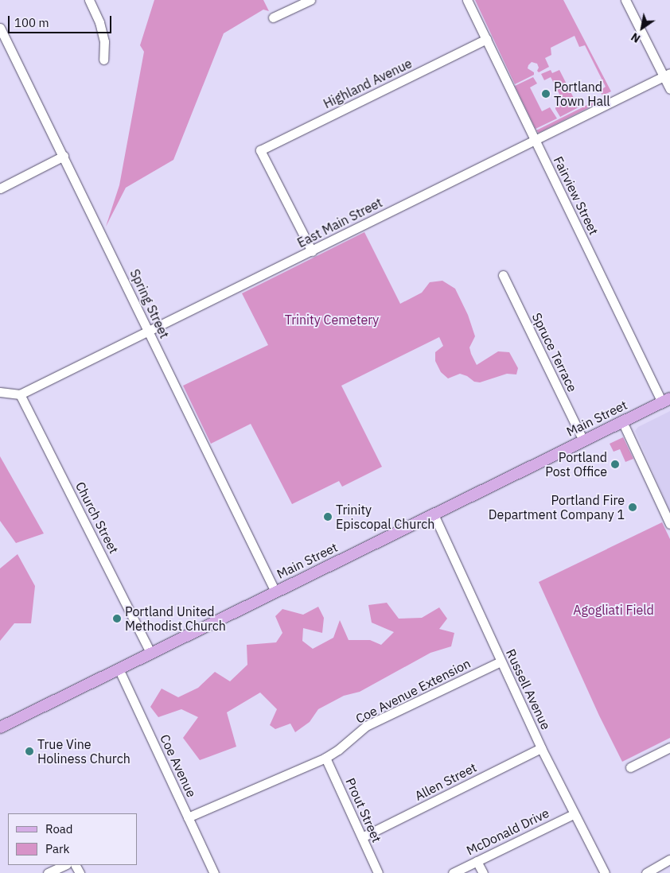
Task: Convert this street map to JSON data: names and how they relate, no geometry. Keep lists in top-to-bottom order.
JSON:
{
  "streets": {
    "main road": ["Main Street"],
    "street": [
      "Highland Avenue",
      "Fairview Street",
      "East Main Street",
      "Spring Street",
      "Spruce Terrace",
      "Church Street",
      "Russell Avenue",
      "Coe Avenue Extension",
      "Coe Avenue",
      "Allen Street",
      "Prout Street",
      "McDonald Drive"
    ]
  },
  "crossings": [
    ["Highland Avenue", "Fairview Street"],
    ["Highland Avenue", "East Main Street"],
    ["Fairview Street", "East Main Street"],
    ["Fairview Street", "Main Street"],
    ["East Main Street", "Spring Street"],
    ["East Main Street", "Church Street"],
    ["Spring Street", "Main Street"],
    ["Spruce Terrace", "Main Street"],
    ["Main Street", "Church Street"],
    ["Main Street", "Russell Avenue"],
    ["Main Street", "Coe Avenue"],
    ["Russell Avenue", "Coe Avenue Extension"],
    ["Russell Avenue", "Allen Street"],
    ["Russell Avenue", "McDonald Drive"],
    ["Coe Avenue Extension", "Coe Avenue"],
    ["Coe Avenue Extension", "Prout Street"],
    ["Allen Street", "Prout Street"]
  ],
  "parks": ["Trinity Cemetery", "Agogliati Field"],
  "places": [
    "Portland Town Hall",
    "Portland Post Office",
    "Portland Fire Department Company 1",
    "Trinity Episcopal Church",
    "Portland United Methodist Church",
    "True Vine Holiness Church"
  ],
  "legend": ["Road", "Park"],
  "scale_bar": "100 m",
  "north": "bottom left"
}
